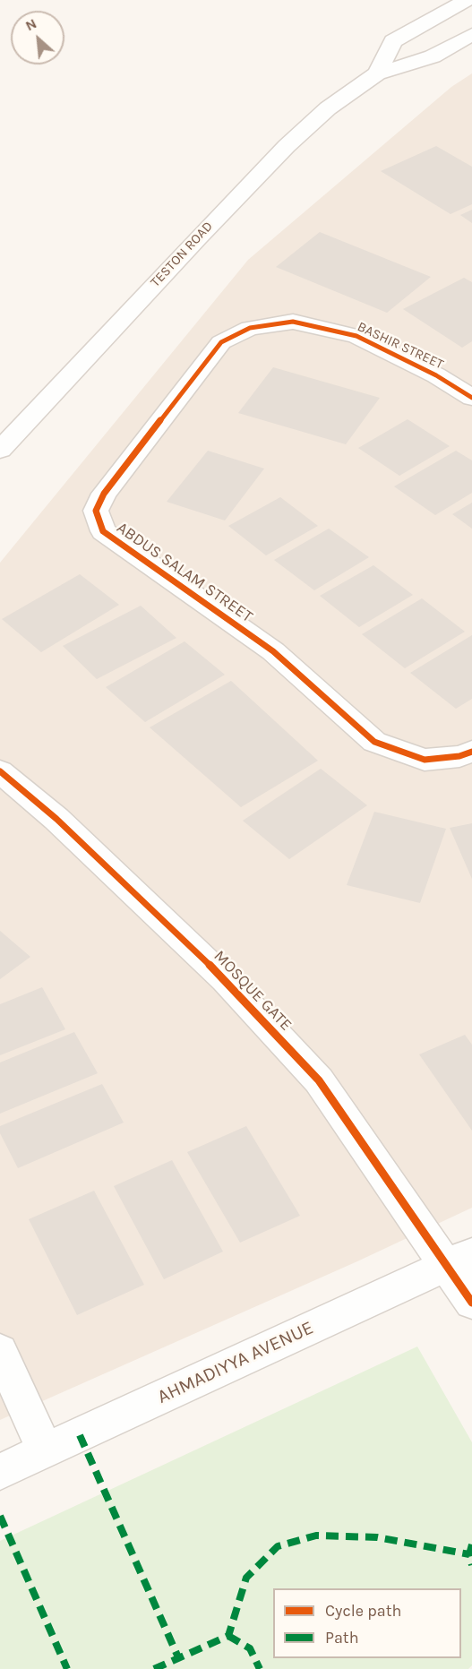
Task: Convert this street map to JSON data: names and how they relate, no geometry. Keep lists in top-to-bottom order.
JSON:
{
  "streets": {
    "street": [
      "TESTON ROAD",
      "BASHIR STREET",
      "ABDUS SALAM STREET",
      "MOSQUE GATE",
      "AHMADIYYA AVENUE"
    ]
  },
  "crossings": [
    ["BASHIR STREET", "ABDUS SALAM STREET"],
    ["MOSQUE GATE", "AHMADIYYA AVENUE"]
  ],
  "legend": ["Cycle path", "Path"],
  "north": "top left"
}
